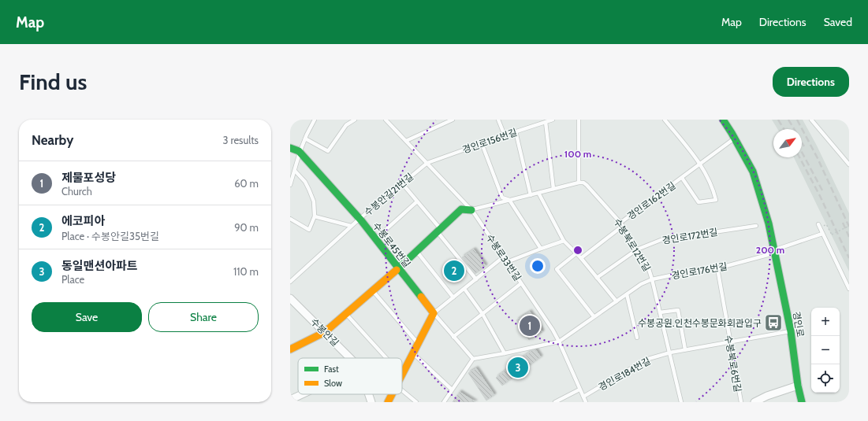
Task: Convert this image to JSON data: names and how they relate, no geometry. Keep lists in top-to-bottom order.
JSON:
{
  "streets": {
    "street": ["수봉로45번길", "경인로", "수봉안길"],
    "lane": [
      "경인로156번길",
      "수봉안길21번길",
      "경인로162번길",
      "경인로172번길",
      "수봉북로12번길",
      "수봉로33번길",
      "경인로176번길",
      "수봉북로6번길",
      "경인로184번길"
    ]
  },
  "crossings": [
    ["경인로156번길", "수봉안길21번길"],
    ["경인로156번길", "수봉로33번길"],
    ["수봉안길21번길", "수봉로45번길"],
    ["수봉안길21번길", "수봉로33번길"],
    ["경인로162번길", "수봉북로12번길"],
    ["경인로162번길", "경인로"],
    ["경인로172번길", "수봉북로12번길"],
    ["수봉북로12번길", "경인로176번길"],
    ["수봉북로12번길", "경인로184번길"],
    ["수봉로33번길", "경인로176번길"],
    ["수봉로33번길", "경인로184번길"],
    ["경인로176번길", "경인로"],
    ["경인로176번길", "수봉북로6번길"],
    ["경인로", "경인로184번길"],
    ["수봉북로6번길", "경인로184번길"]
  ],
  "places": {
    "bus stop": ["수봉공원.인천수봉문화회관입구"]
  },
  "legend": ["Fast", "Slow"],
  "north": "top right",
  "page": {
    "header": "Map",
    "nav": ["Map", "Directions", "Saved"],
    "buttons": [
      "Directions",
      ["Save", "Share"]
    ],
    "title": "Find us",
    "heading": ["Nearby", "3 results"],
    "list": [
      {
        "mark": "1",
        "name": "제물포성당",
        "note": "Church",
        "value": "60 m"
      },
      {
        "mark": "2",
        "name": "에코피아",
        "note": "Place · 수봉안길35번길",
        "value": "90 m"
      },
      {
        "mark": "3",
        "name": "동일맨션아파트",
        "note": "Place",
        "value": "110 m"
      }
    ],
    "pins": ["2", "1", "3"],
    "map_buttons": ["+", "−"]
  },
  "rings": ["100 m", "200 m"]
}
